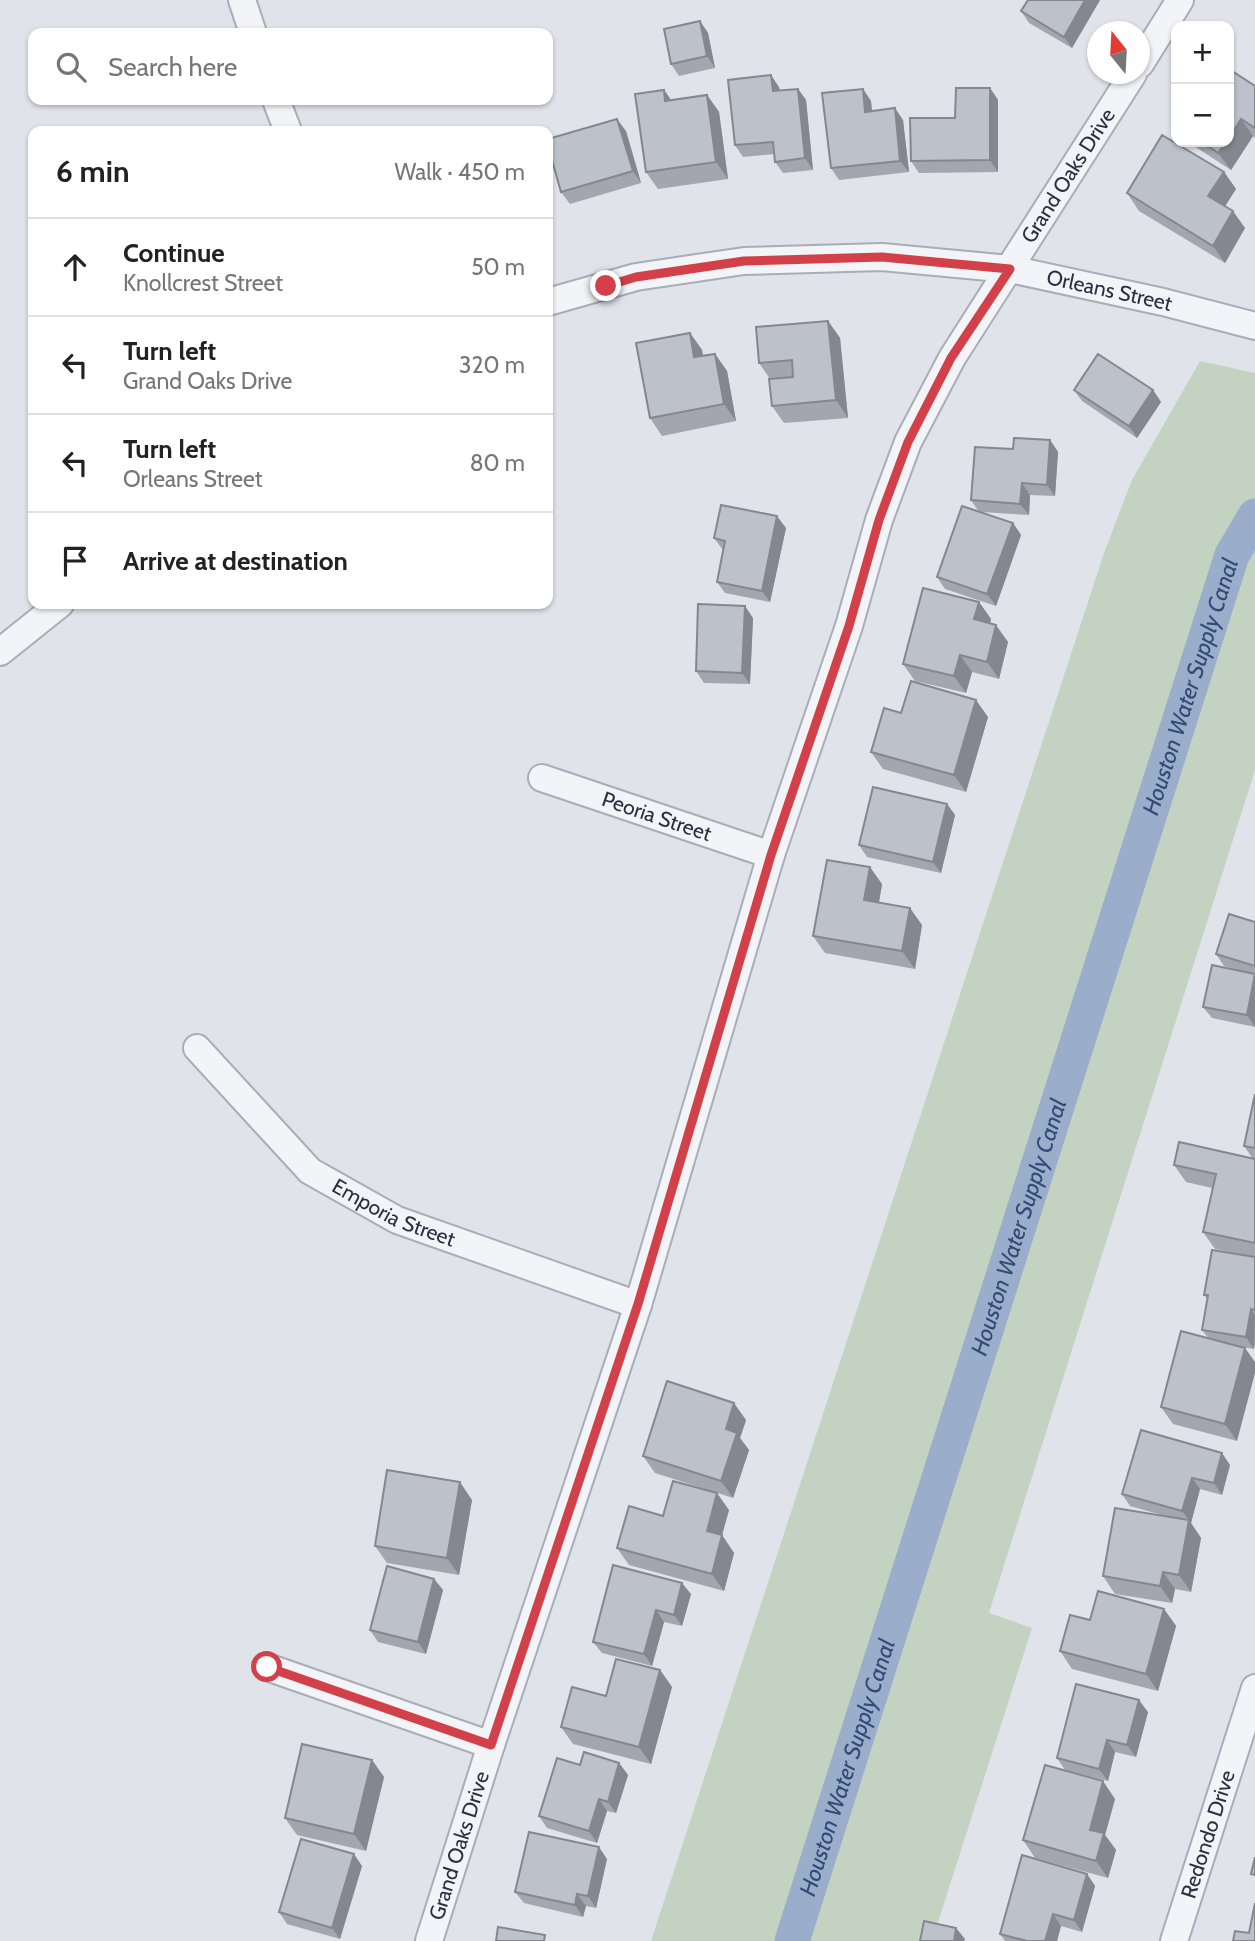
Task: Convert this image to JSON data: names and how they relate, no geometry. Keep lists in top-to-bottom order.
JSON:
{
  "streets": {
    "street": [
      "Grand Oaks Drive",
      "Orleans Street",
      "Peoria Street",
      "Emporia Street",
      "Redondo Drive"
    ]
  },
  "crossings": [
    ["Grand Oaks Drive", "Orleans Street"],
    ["Grand Oaks Drive", "Peoria Street"],
    ["Grand Oaks Drive", "Emporia Street"]
  ],
  "water": ["Houston Water Supply Canal"],
  "north": "top",
  "page": {
    "map_buttons": ["+", "−"],
    "search": "Search here",
    "heading": ["6 min", "Walk · 450 m"],
    "list": [
      ["Continue", "Knollcrest Street", "50 m"],
      ["Turn left", "Grand Oaks Drive", "320 m"],
      ["Turn left", "Orleans Street", "80 m"],
      "Arrive at destination"
    ]
  }
}
